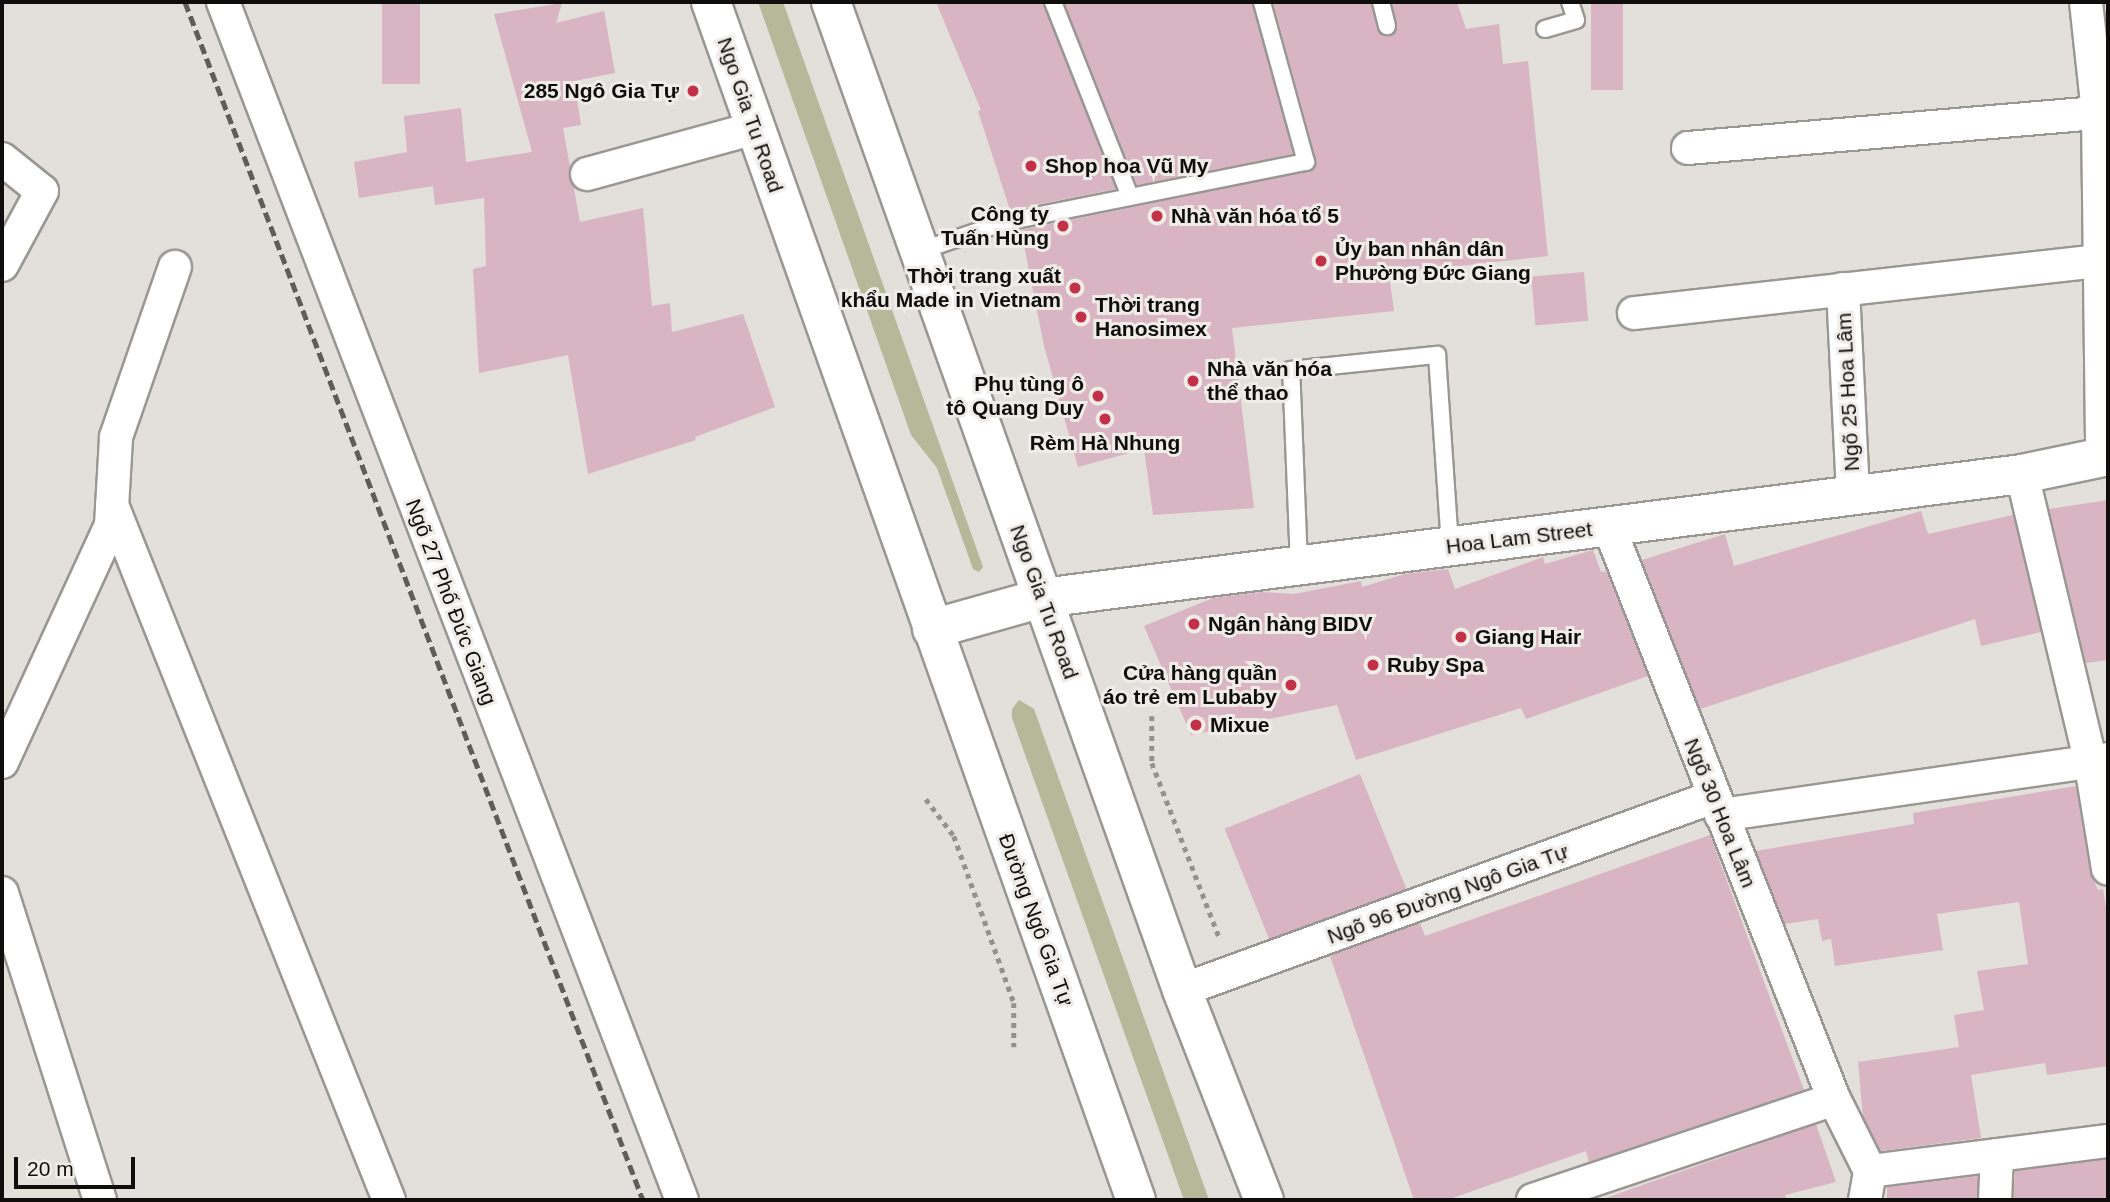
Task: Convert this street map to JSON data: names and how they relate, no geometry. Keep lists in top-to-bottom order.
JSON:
{
  "streets": {
    "main road": ["Ngo Gia Tu Road", "Hoa Lam Street"],
    "street": [
      "Ngõ 25 Hoa Lâm",
      "Ngõ 27 Phố Đức Giang",
      "Ngõ 30 Hoa Lâm",
      "Ngõ 96 Đường Ngô Gia Tự"
    ]
  },
  "crossings": [
    ["Ngo Gia Tu Road", "Hoa Lam Street"],
    ["Ngo Gia Tu Road", "Ngõ 96 Đường Ngô Gia Tự"],
    ["Ngõ 25 Hoa Lâm", "Hoa Lam Street"],
    ["Hoa Lam Street", "Ngõ 30 Hoa Lâm"],
    ["Ngõ 30 Hoa Lâm", "Ngõ 96 Đường Ngô Gia Tự"]
  ],
  "places": [
    "285 Ngô Gia Tự",
    "Shop hoa Vũ My",
    "Nhà văn hóa tổ 5",
    "Công ty Tuấn Hùng",
    "Ủy ban nhân dân Phường Đức Giang",
    "Thời trang xuất khẩu Made in Vietnam",
    "Thời trang Hanosimex",
    "Nhà văn hóa thể thao",
    "Phụ tùng ô tô Quang Duy",
    "Rèm Hà Nhung",
    "Ngân hàng BIDV",
    "Giang Hair",
    "Ruby Spa",
    "Cửa hàng quần áo trẻ em Lubaby",
    "Mixue"
  ],
  "scale_bar": "20 m"
}
